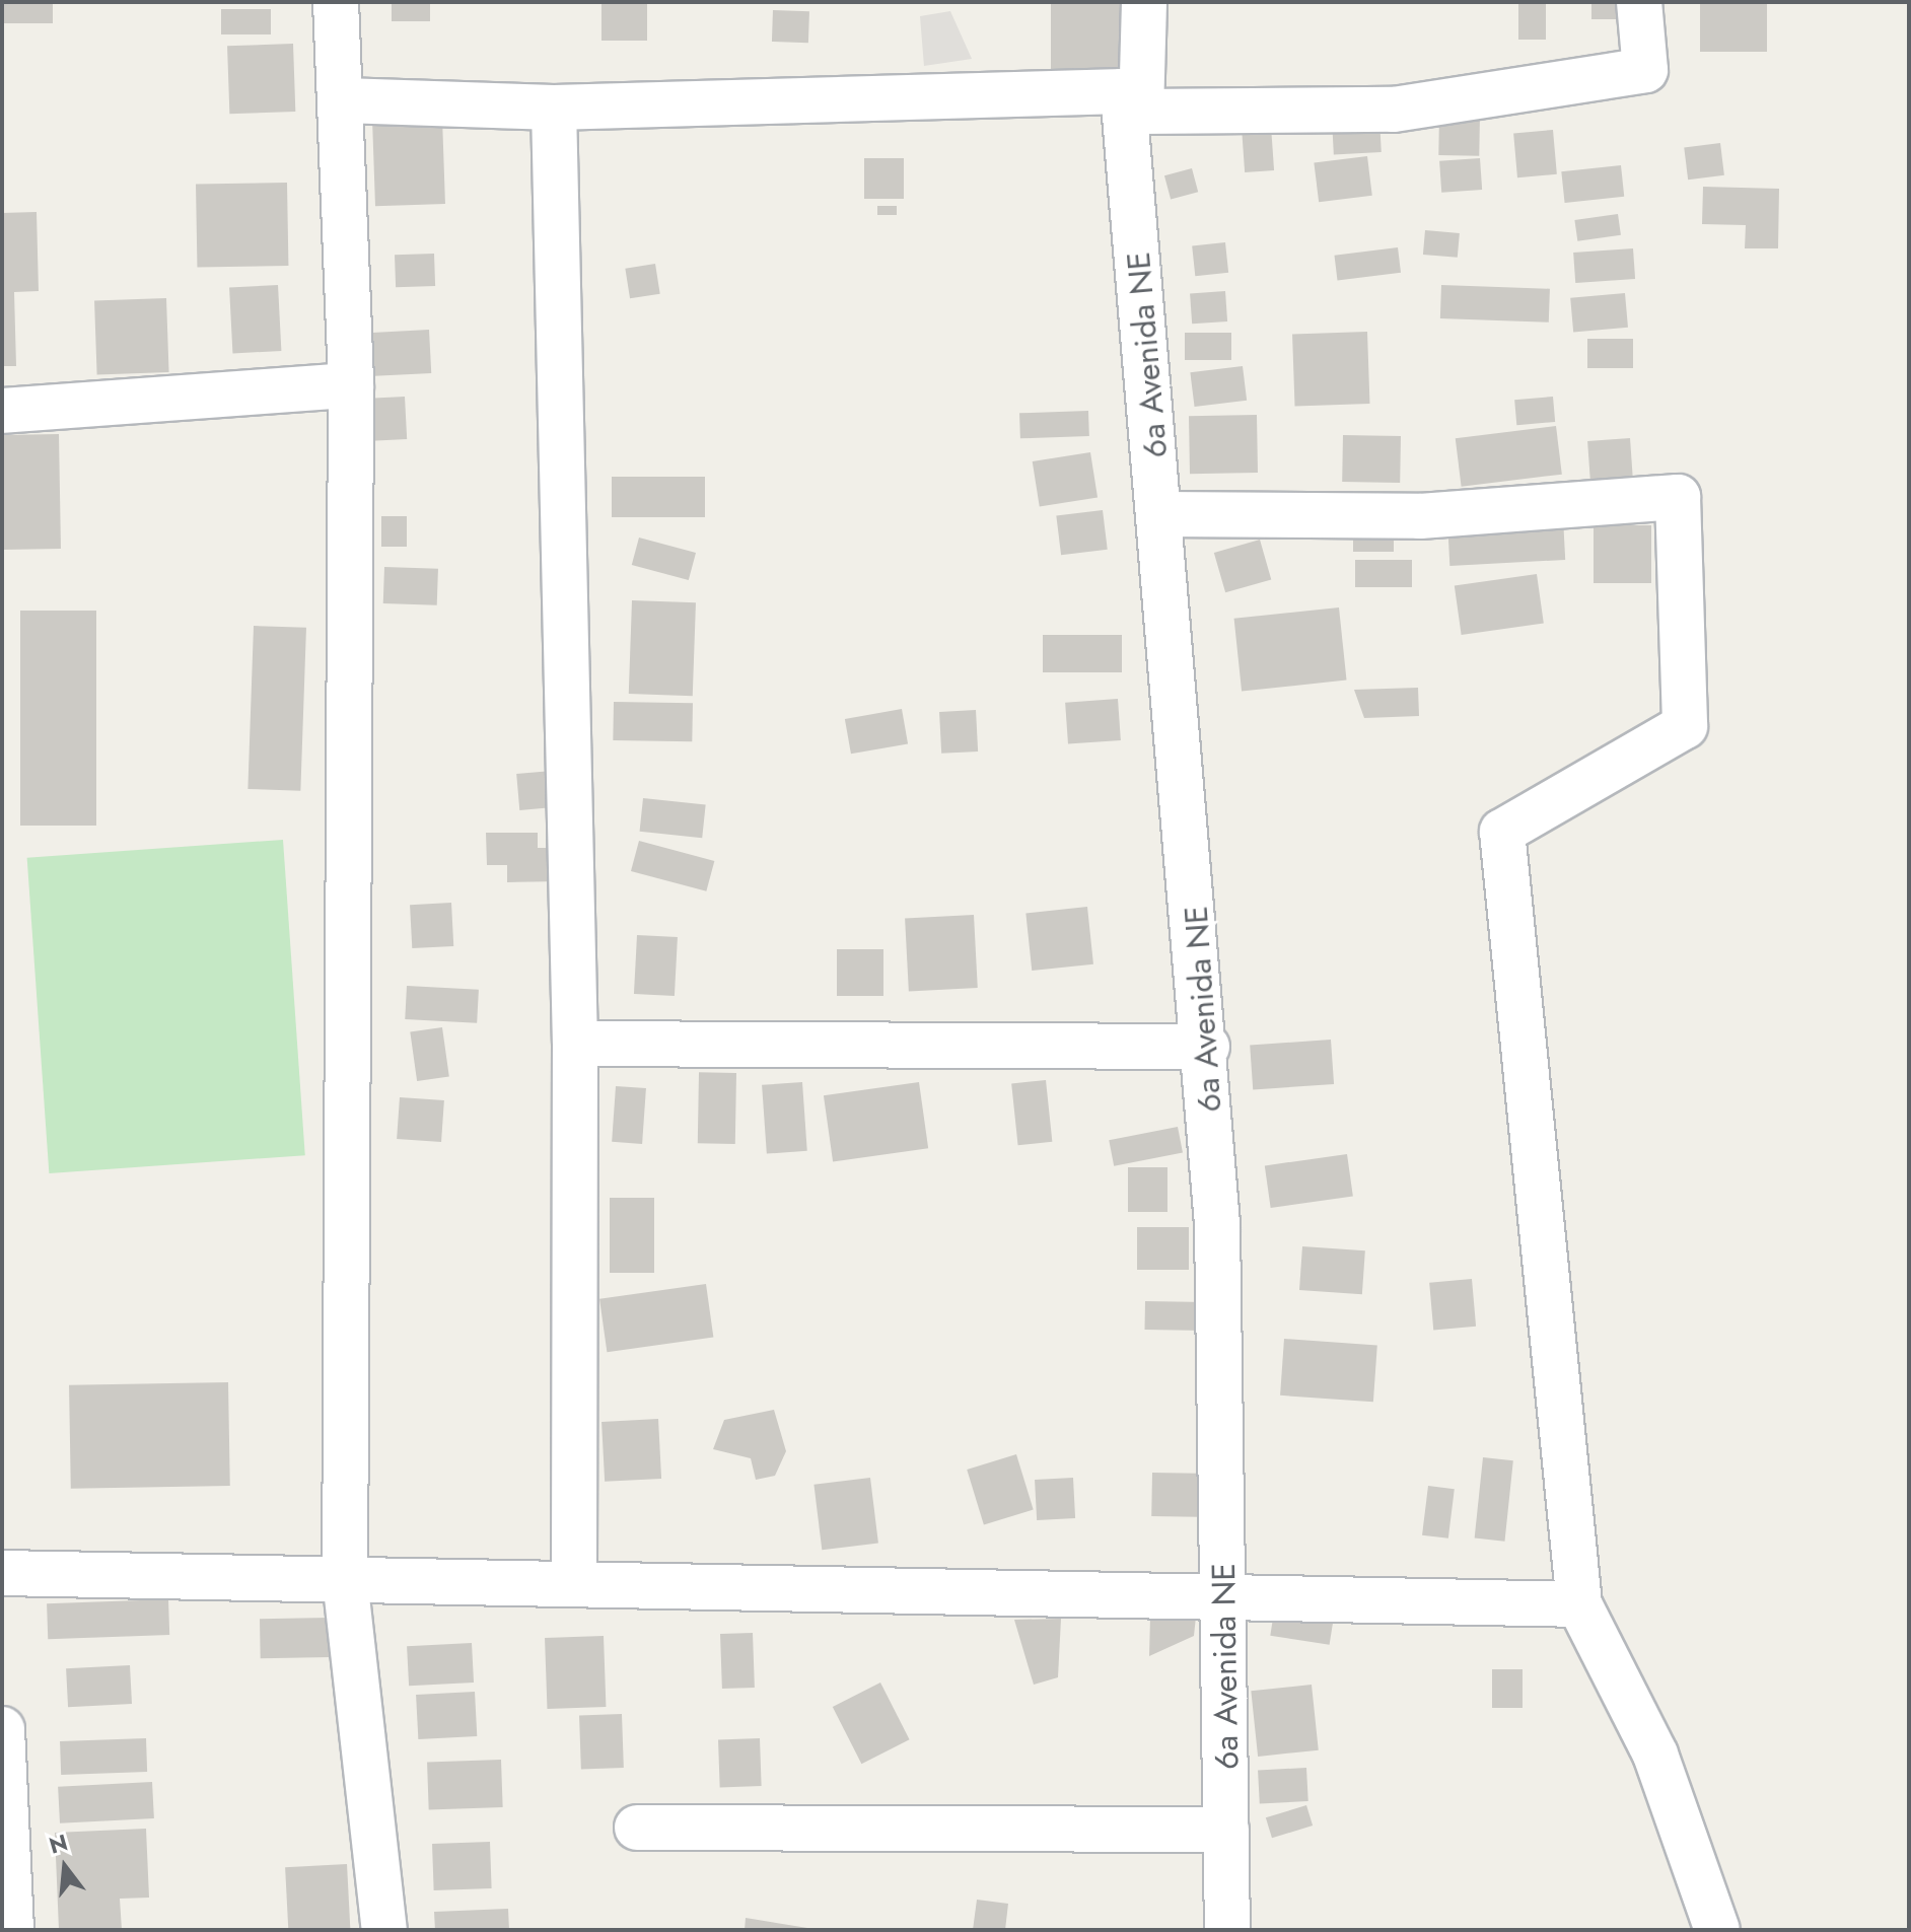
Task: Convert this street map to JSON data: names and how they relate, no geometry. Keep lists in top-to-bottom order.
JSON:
{
  "streets": {
    "street": ["6a Avenida NE"]
  },
  "north": "top"
}
